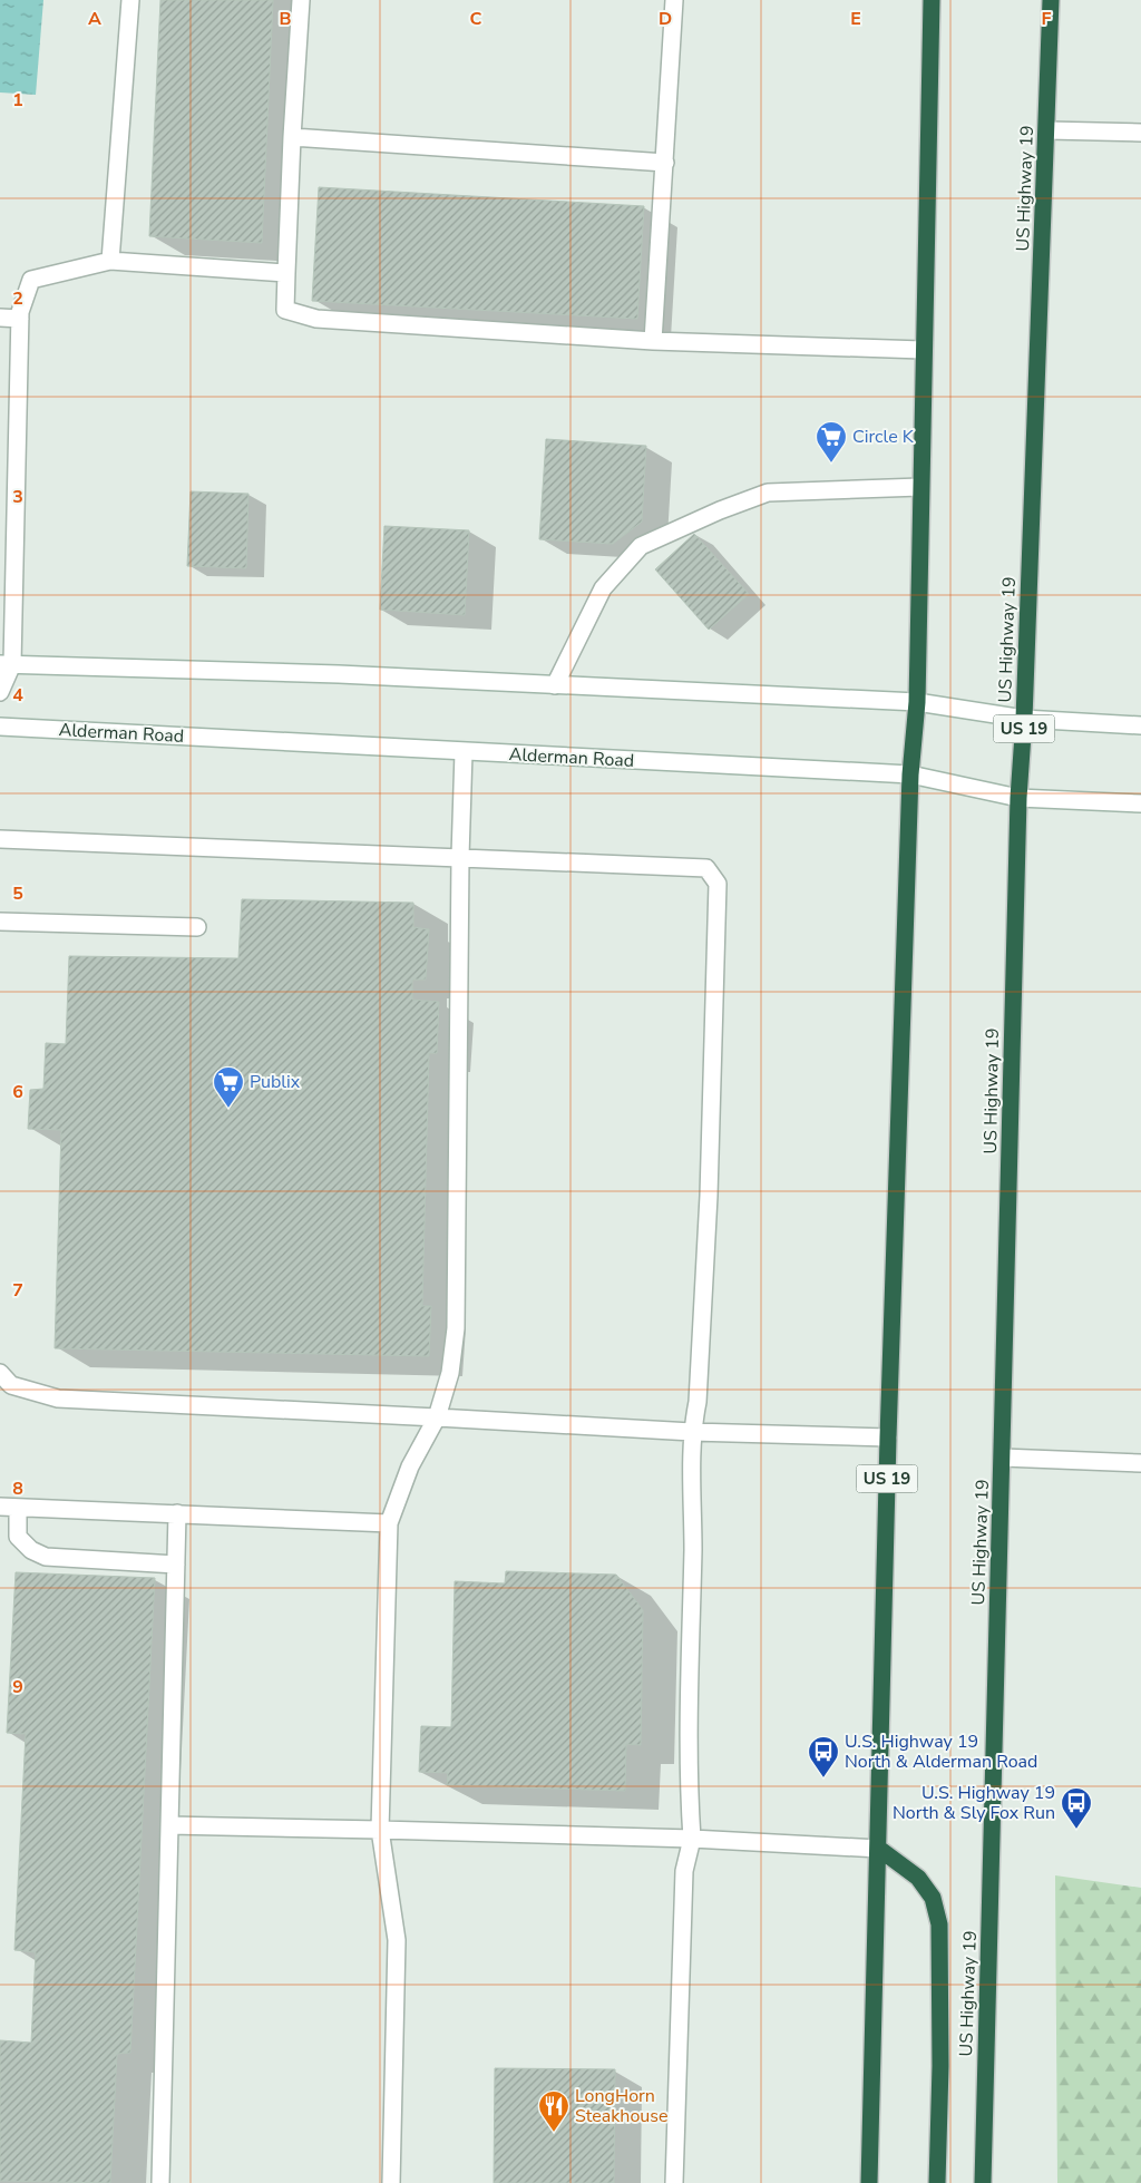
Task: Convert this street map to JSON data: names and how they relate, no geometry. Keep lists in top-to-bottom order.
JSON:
{
  "streets": {
    "highway": ["US Highway 19", "US 19"],
    "street": ["Alderman Road"]
  },
  "crossings": [
    ["US Highway 19", "Alderman Road"],
    ["US 19", "Alderman Road"]
  ],
  "places": {
    "supermarket": ["Circle K", "Publix"],
    "bus stop": ["U.S. Highway 19 North & Alderman Road", "U.S. Highway 19 North & Sly Fox Run"],
    "restaurant": ["LongHorn Steakhouse"]
  },
  "grid": {
    "columns": [
      "A",
      "B",
      "C",
      "D",
      "E",
      "F"
    ],
    "rows": [
      "1",
      "2",
      "3",
      "4",
      "5",
      "6",
      "7",
      "8",
      "9"
    ]
  }
}
